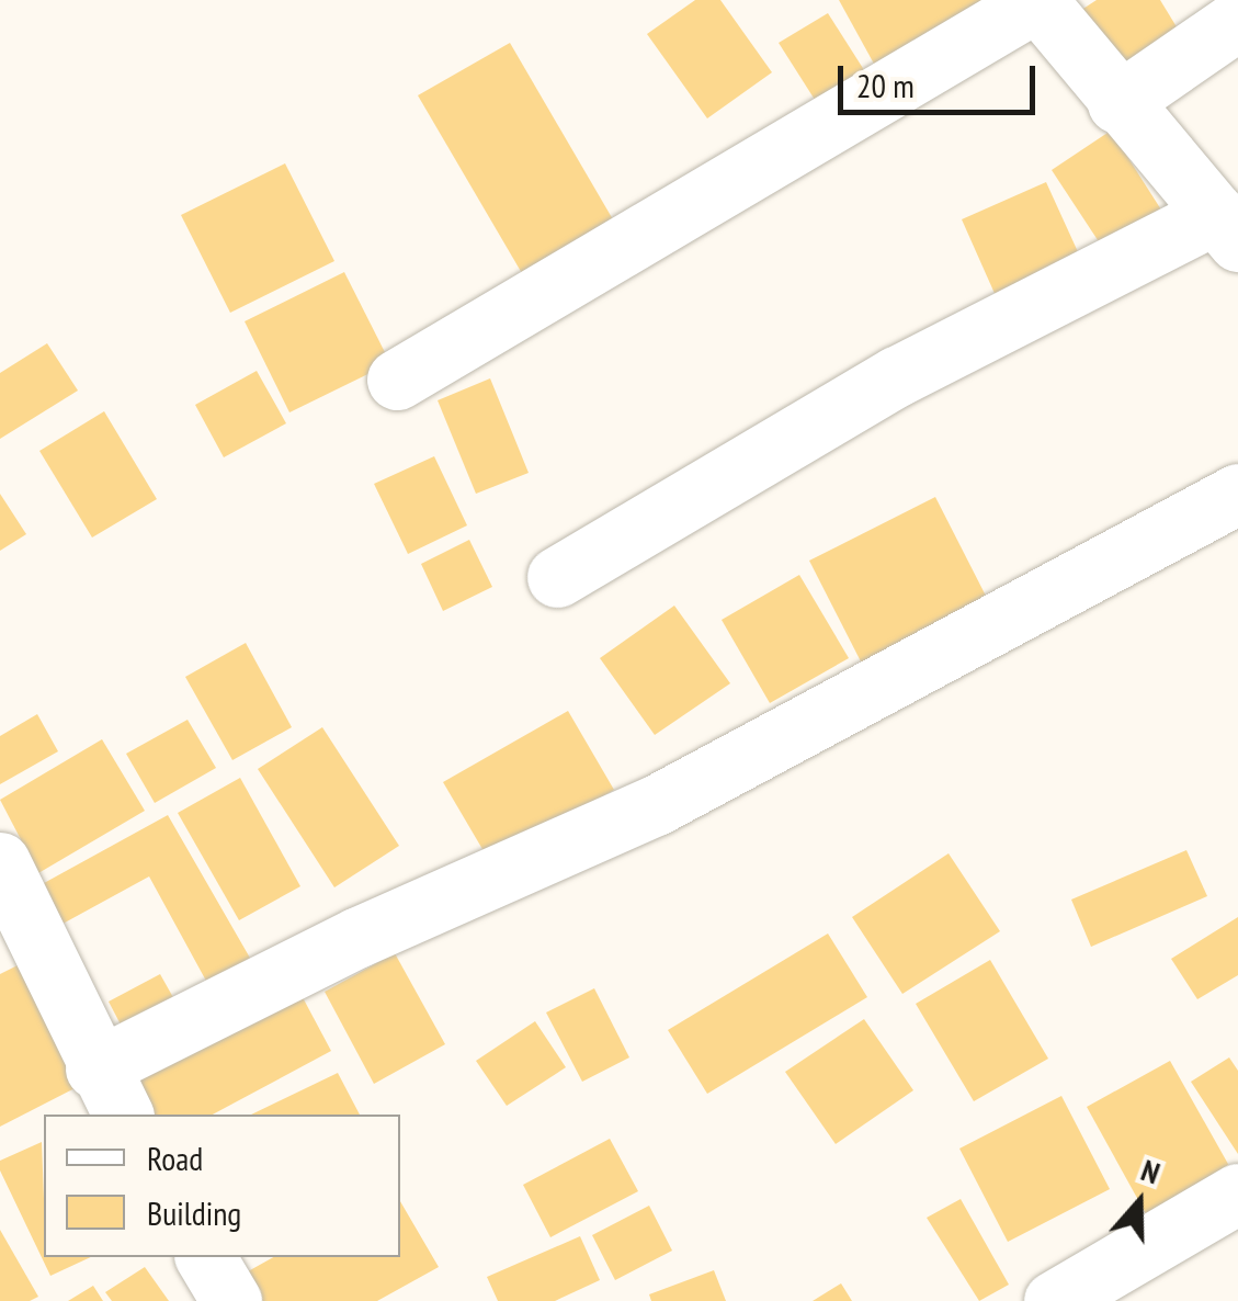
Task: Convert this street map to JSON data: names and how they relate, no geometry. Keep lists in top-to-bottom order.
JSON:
{
  "legend": ["Road", "Building"],
  "scale_bar": "20 m",
  "north": "top"
}
